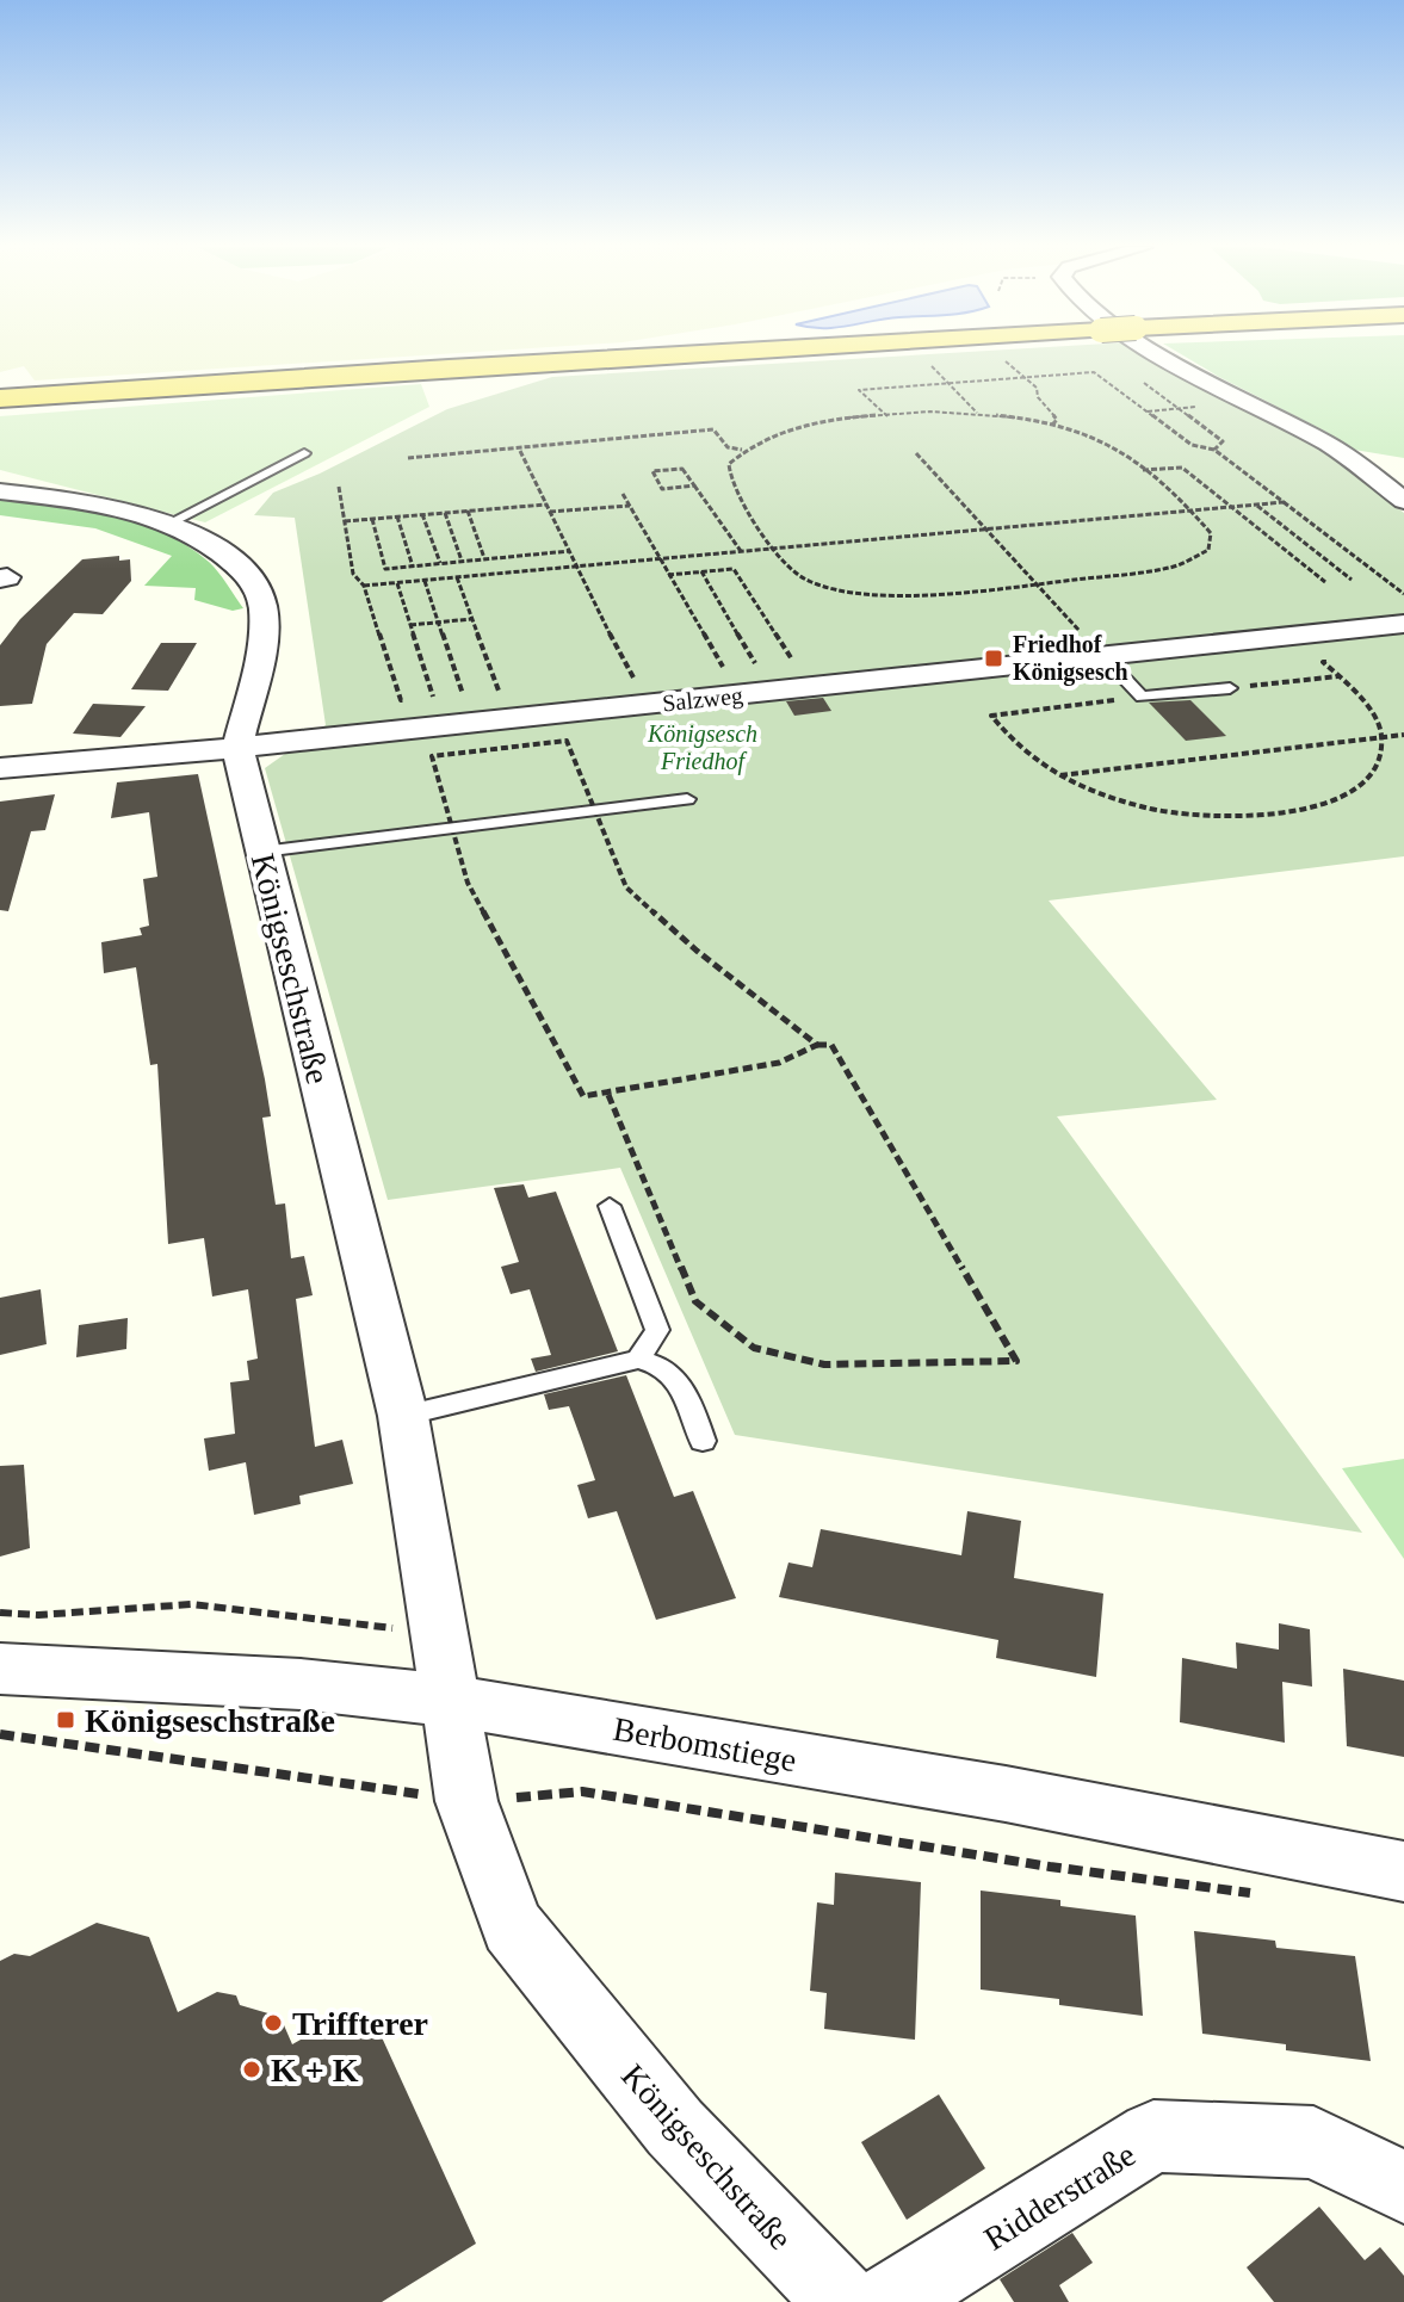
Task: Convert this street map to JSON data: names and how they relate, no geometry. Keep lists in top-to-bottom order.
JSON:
{
  "streets": {
    "street": [
      "Salzweg",
      "Königseschstraße",
      "Berbomstiege",
      "Ridderstraße"
    ]
  },
  "crossings": [
    ["Salzweg", "Königseschstraße"],
    ["Königseschstraße", "Berbomstiege"]
  ],
  "parks": ["Königsesch Friedhof"],
  "places": {
    "transit": ["Friedhof Königsesch", "Königseschstraße"],
    "other": ["Triffterer", "K + K"]
  }
}
